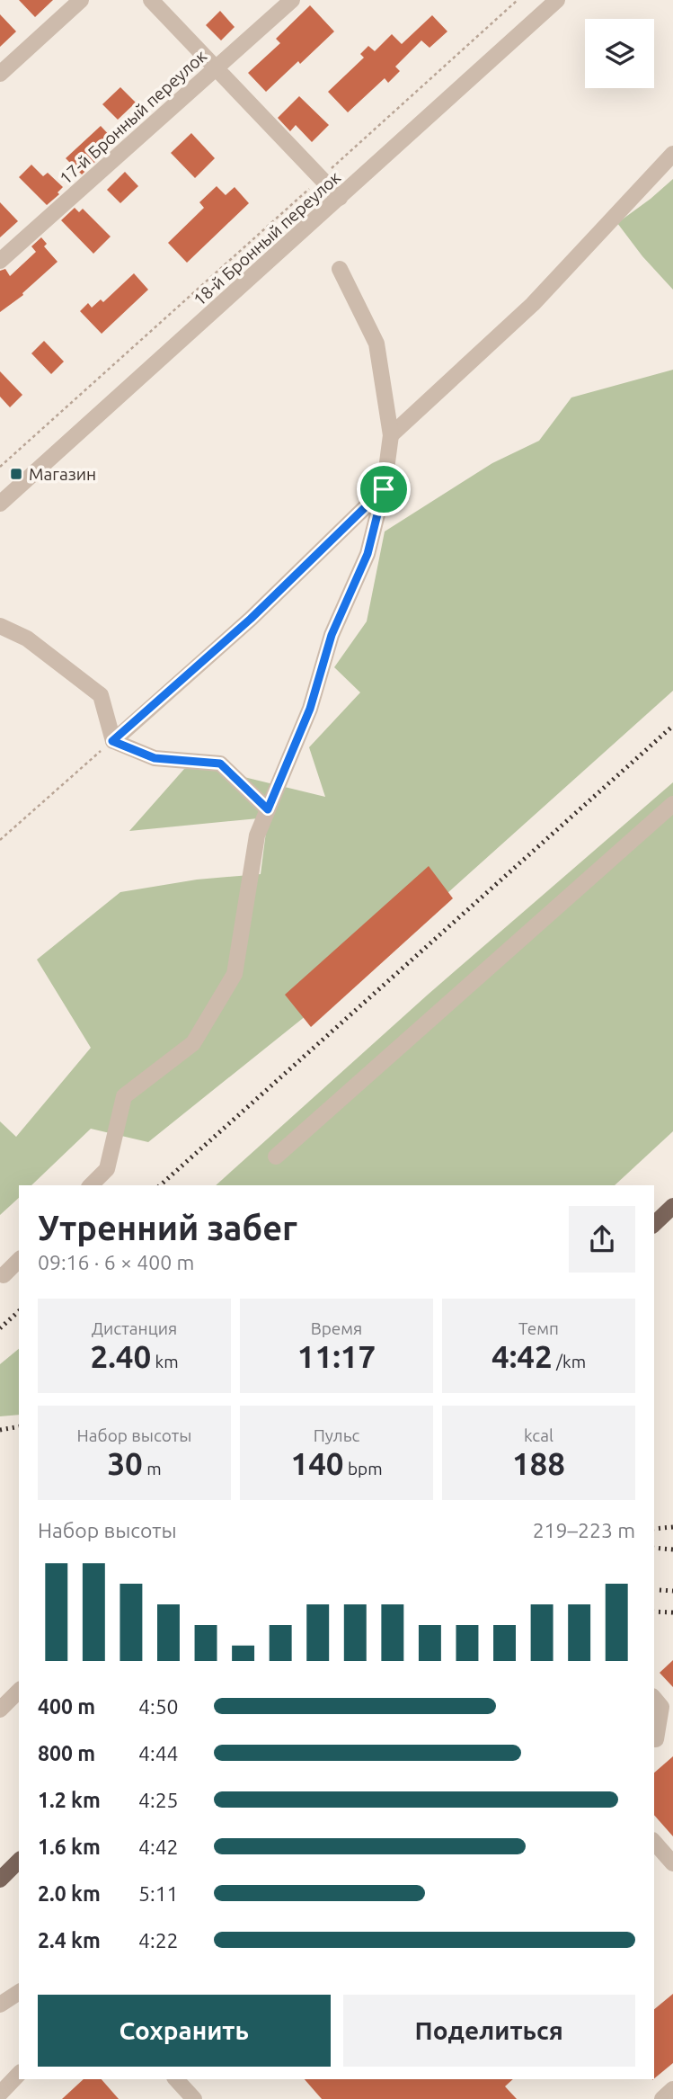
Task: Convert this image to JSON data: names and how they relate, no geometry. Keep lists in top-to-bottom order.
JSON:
{
  "streets": {
    "street": ["17-й Бронный переулок", "18-й Бронный переулок"]
  },
  "places": {
    "transit": ["Магазин"]
  },
  "page": {
    "heading": ["Утренний забег", "09:16 · 6 × 400 m"],
    "stats": [
      ["Дистанция", "2.40 km"],
      ["Время", "11:17"],
      ["Темп", "4:42 /km"],
      ["Набор высоты", "30 m"],
      ["Пульс", "140 bpm"],
      ["kcal", "188"]
    ],
    "chart": ["Набор высоты", "219–223 m"],
    "list": [
      {
        "name": "400 m",
        "note": "4:50"
      },
      {
        "name": "800 m",
        "note": "4:44"
      },
      {
        "name": "1.2 km",
        "note": "4:25"
      },
      {
        "name": "1.6 km",
        "note": "4:42"
      },
      {
        "name": "2.0 km",
        "note": "5:11"
      },
      {
        "name": "2.4 km",
        "note": "4:22"
      }
    ],
    "buttons": ["Сохранить", "Поделиться"]
  }
}
